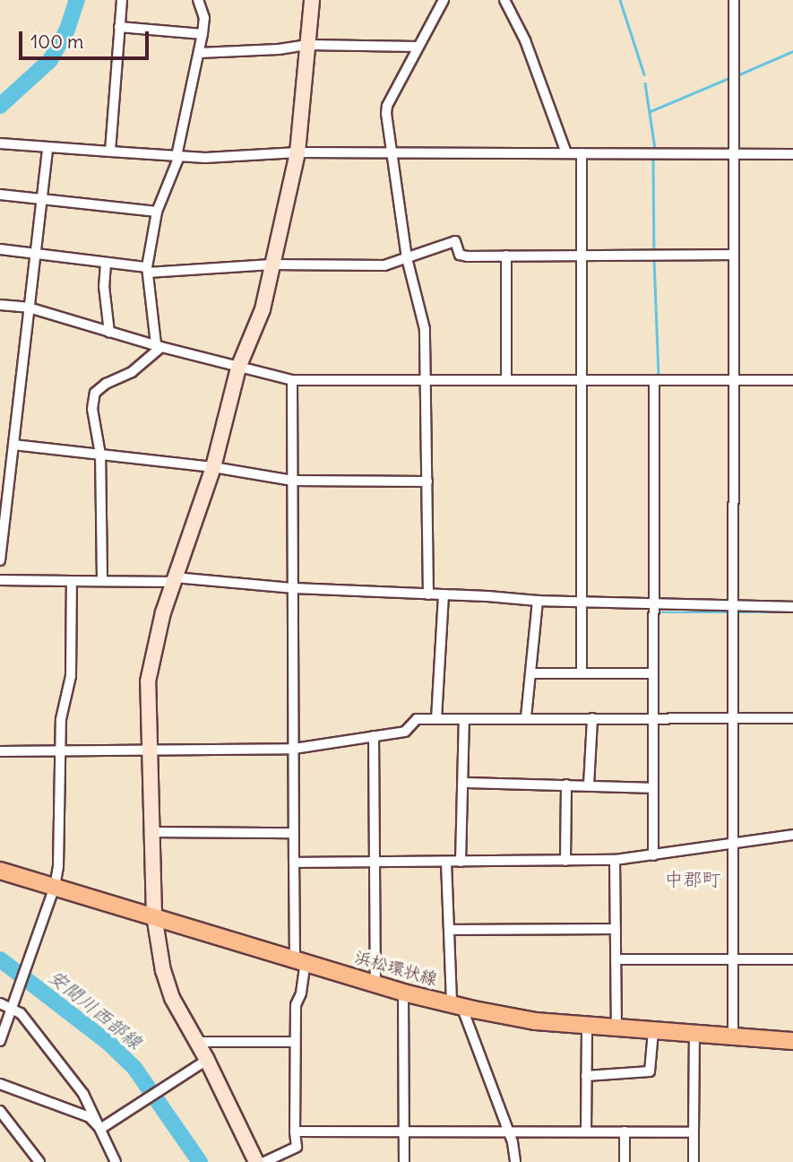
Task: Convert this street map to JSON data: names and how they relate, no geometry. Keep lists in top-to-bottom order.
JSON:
{
  "streets": {
    "main road": ["浜松環状線"]
  },
  "districts": ["中郡町"],
  "water": ["安間川西部線"],
  "scale_bar": "100 m"
}
